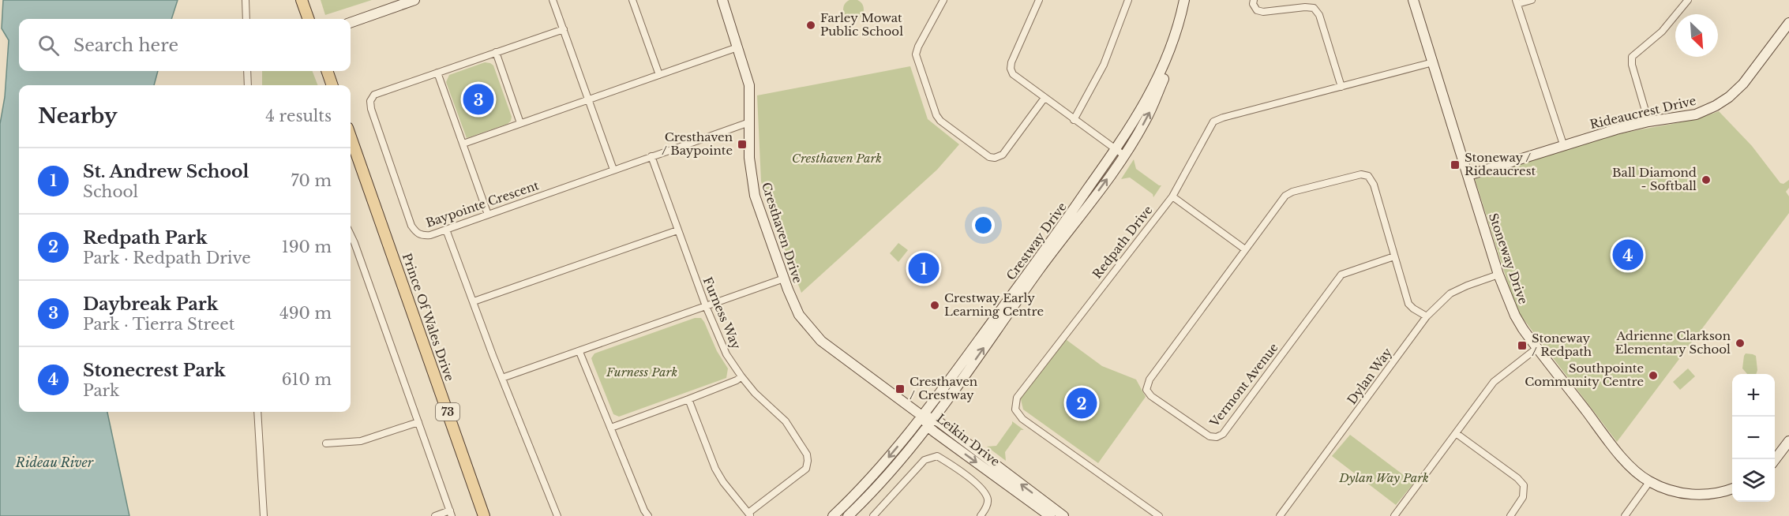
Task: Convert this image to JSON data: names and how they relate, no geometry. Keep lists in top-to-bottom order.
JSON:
{
  "streets": {
    "main road": ["Prince Of Wales Drive", "73"],
    "street": [
      "Rideaucrest Drive",
      "Baypointe Crescent",
      "Cresthaven Drive",
      "Crestway Drive",
      "Redpath Drive",
      "Stoneway Drive",
      "Furness Way",
      "Dylan Way",
      "Vermont Avenue",
      "Leikin Drive"
    ]
  },
  "crossings": [
    ["Rideaucrest Drive", "Stoneway Drive"],
    ["Baypointe Crescent", "Cresthaven Drive"],
    ["Baypointe Crescent", "Furness Way"],
    ["Cresthaven Drive", "Crestway Drive"],
    ["Cresthaven Drive", "Leikin Drive"],
    ["Crestway Drive", "Leikin Drive"],
    ["Redpath Drive", "Stoneway Drive"],
    ["Stoneway Drive", "Dylan Way"]
  ],
  "water": ["Rideau River"],
  "parks": ["Cresthaven Park", "Furness Park", "Dylan Way Park"],
  "places": {
    "other": [
      "Farley Mowat Public School",
      "Ball Diamond - Softball",
      "Crestway Early Learning Centre",
      "Adrienne Clarkson Elementary School",
      "Southpointe Community Centre"
    ],
    "transit": [
      "Cresthaven / Baypointe",
      "Stoneway / Rideaucrest",
      "Stoneway / Redpath",
      "Cresthaven / Crestway"
    ]
  },
  "north": "bottom right",
  "page": {
    "search": "Search here",
    "pins": [
      "3",
      "4",
      "1",
      "2"
    ],
    "heading": ["Nearby", "4 results"],
    "list": [
      {
        "mark": "1",
        "name": "St. Andrew School",
        "note": "School",
        "value": "70 m"
      },
      {
        "mark": "2",
        "name": "Redpath Park",
        "note": "Park · Redpath Drive",
        "value": "190 m"
      },
      {
        "mark": "3",
        "name": "Daybreak Park",
        "note": "Park · Tierra Street",
        "value": "490 m"
      },
      {
        "mark": "4",
        "name": "Stonecrest Park",
        "note": "Park",
        "value": "610 m"
      }
    ],
    "map_buttons": ["+", "−"]
  }
}
